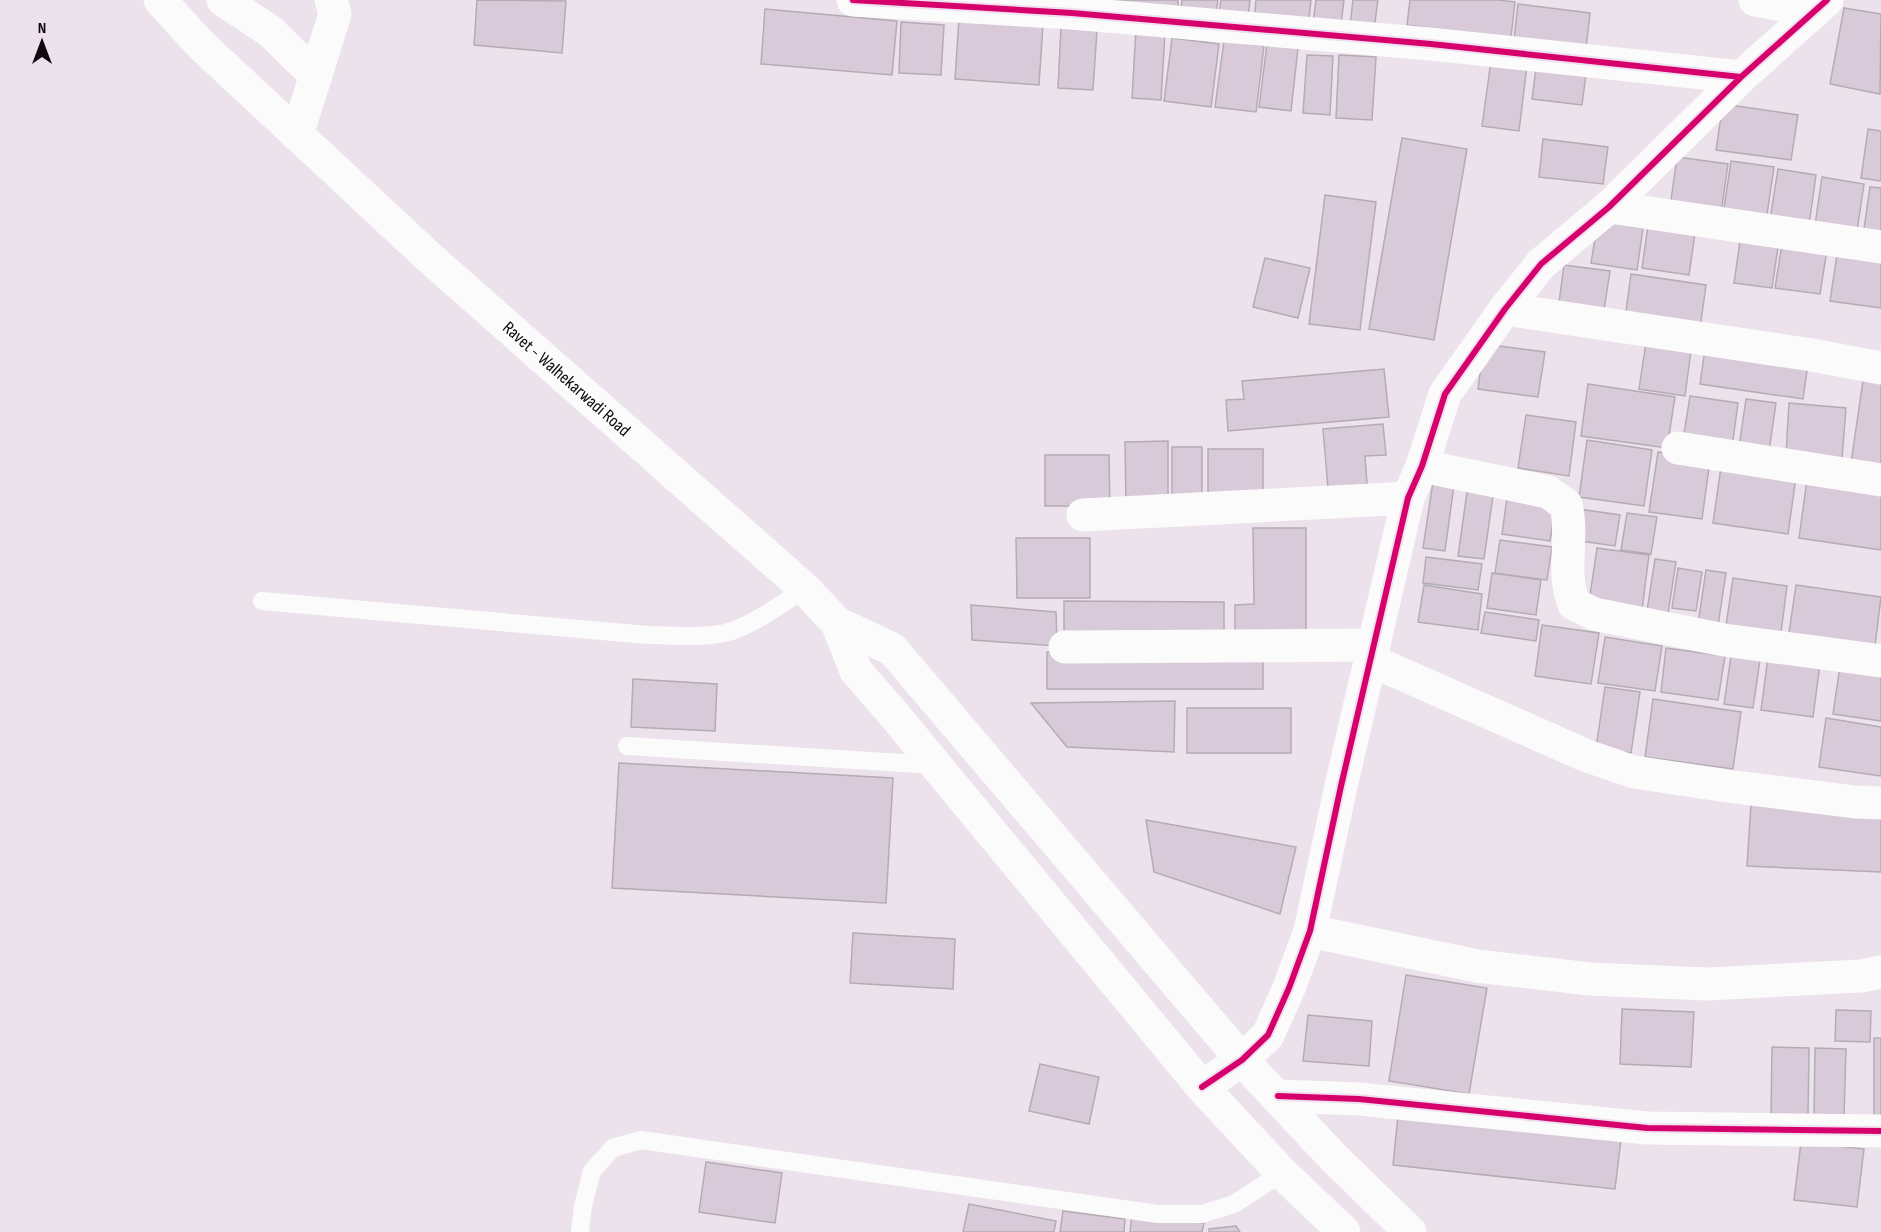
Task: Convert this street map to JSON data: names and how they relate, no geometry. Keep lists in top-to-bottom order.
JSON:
{
  "streets": {
    "street": ["Ravet - Walhekarwadi Road"]
  },
  "north": "top"
}
